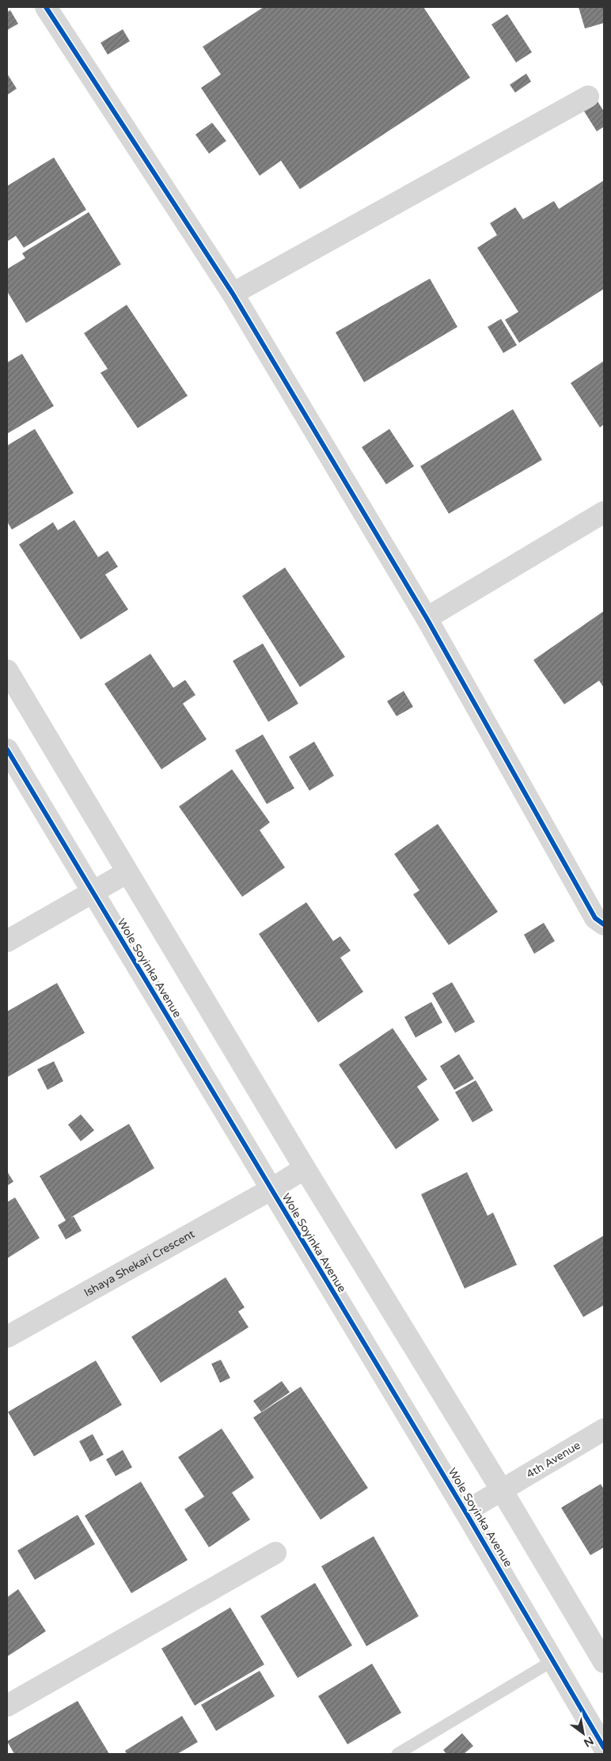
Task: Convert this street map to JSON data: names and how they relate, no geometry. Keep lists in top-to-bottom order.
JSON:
{
  "streets": {
    "street": ["Wole Soyinka Avenue", "Ishaya Shekari Crescent", "4th Avenue"]
  },
  "crossings": [
    ["Wole Soyinka Avenue", "Ishaya Shekari Crescent"],
    ["Wole Soyinka Avenue", "4th Avenue"]
  ],
  "north": "bottom right"
}
